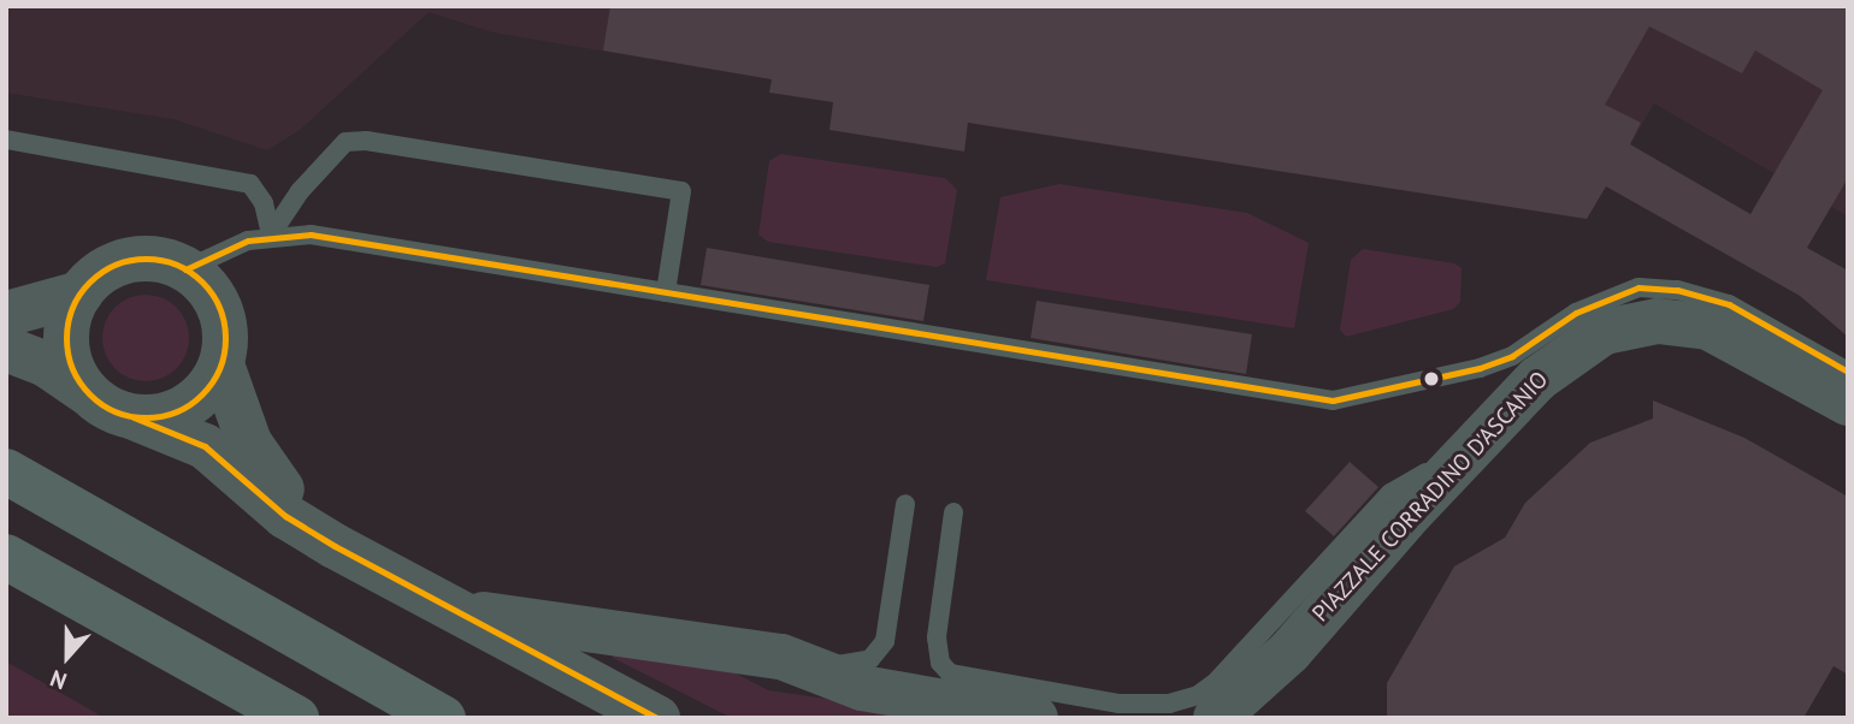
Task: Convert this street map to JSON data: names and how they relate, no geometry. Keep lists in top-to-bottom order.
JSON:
{
  "streets": {
    "street": ["PIAZZALE CORRADINO D'ASCANIO"]
  },
  "north": "bottom"
}
